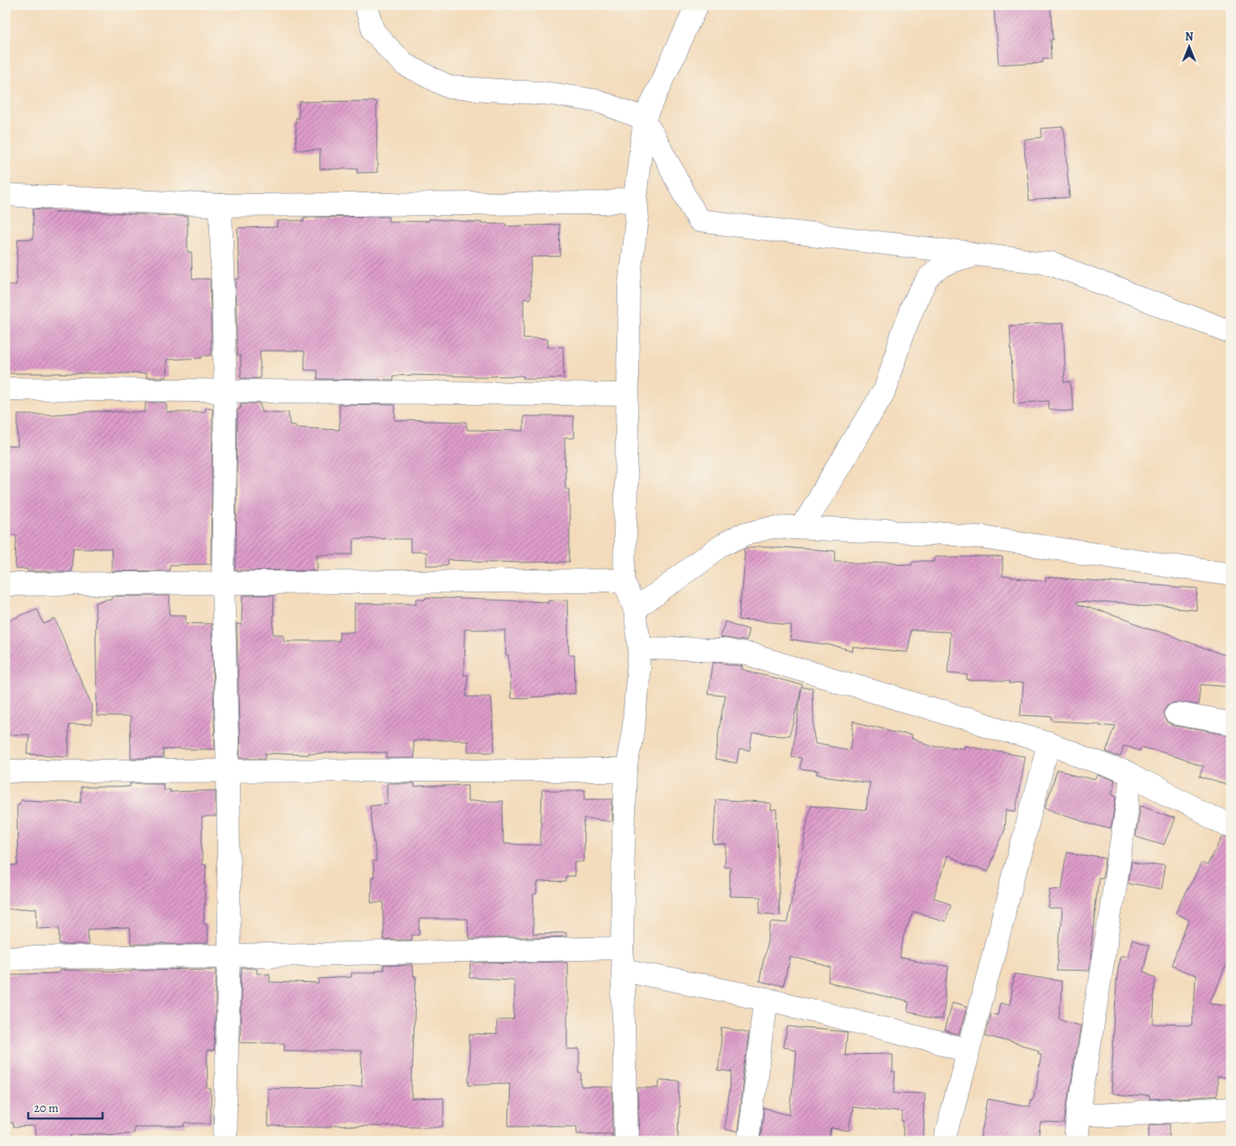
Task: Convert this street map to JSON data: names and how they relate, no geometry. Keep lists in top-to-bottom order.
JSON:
{
  "scale_bar": "20 m",
  "north": "top"
}
